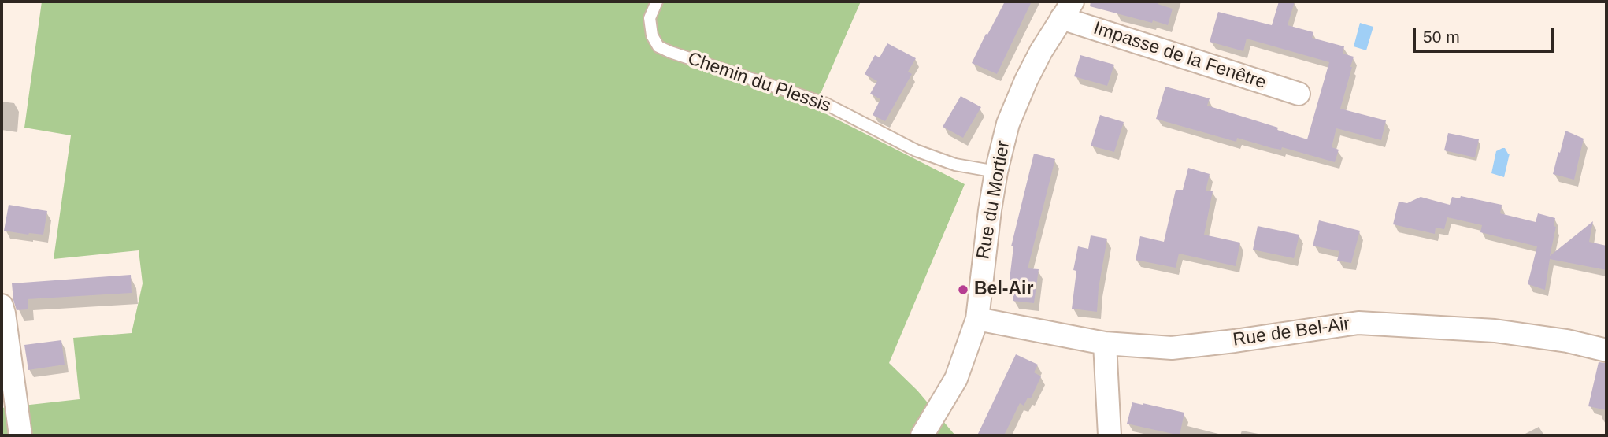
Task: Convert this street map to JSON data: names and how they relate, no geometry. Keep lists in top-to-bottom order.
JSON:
{
  "streets": {
    "street": ["Impasse de la Fenêtre", "Rue du Mortier", "Rue de Bel-Air"],
    "lane": ["Chemin du Plessis"]
  },
  "crossings": [
    ["Impasse de la Fenêtre", "Rue du Mortier"],
    ["Chemin du Plessis", "Rue du Mortier"],
    ["Rue du Mortier", "Rue de Bel-Air"]
  ],
  "places": ["Bel-Air"],
  "scale_bar": "50 m"
}
